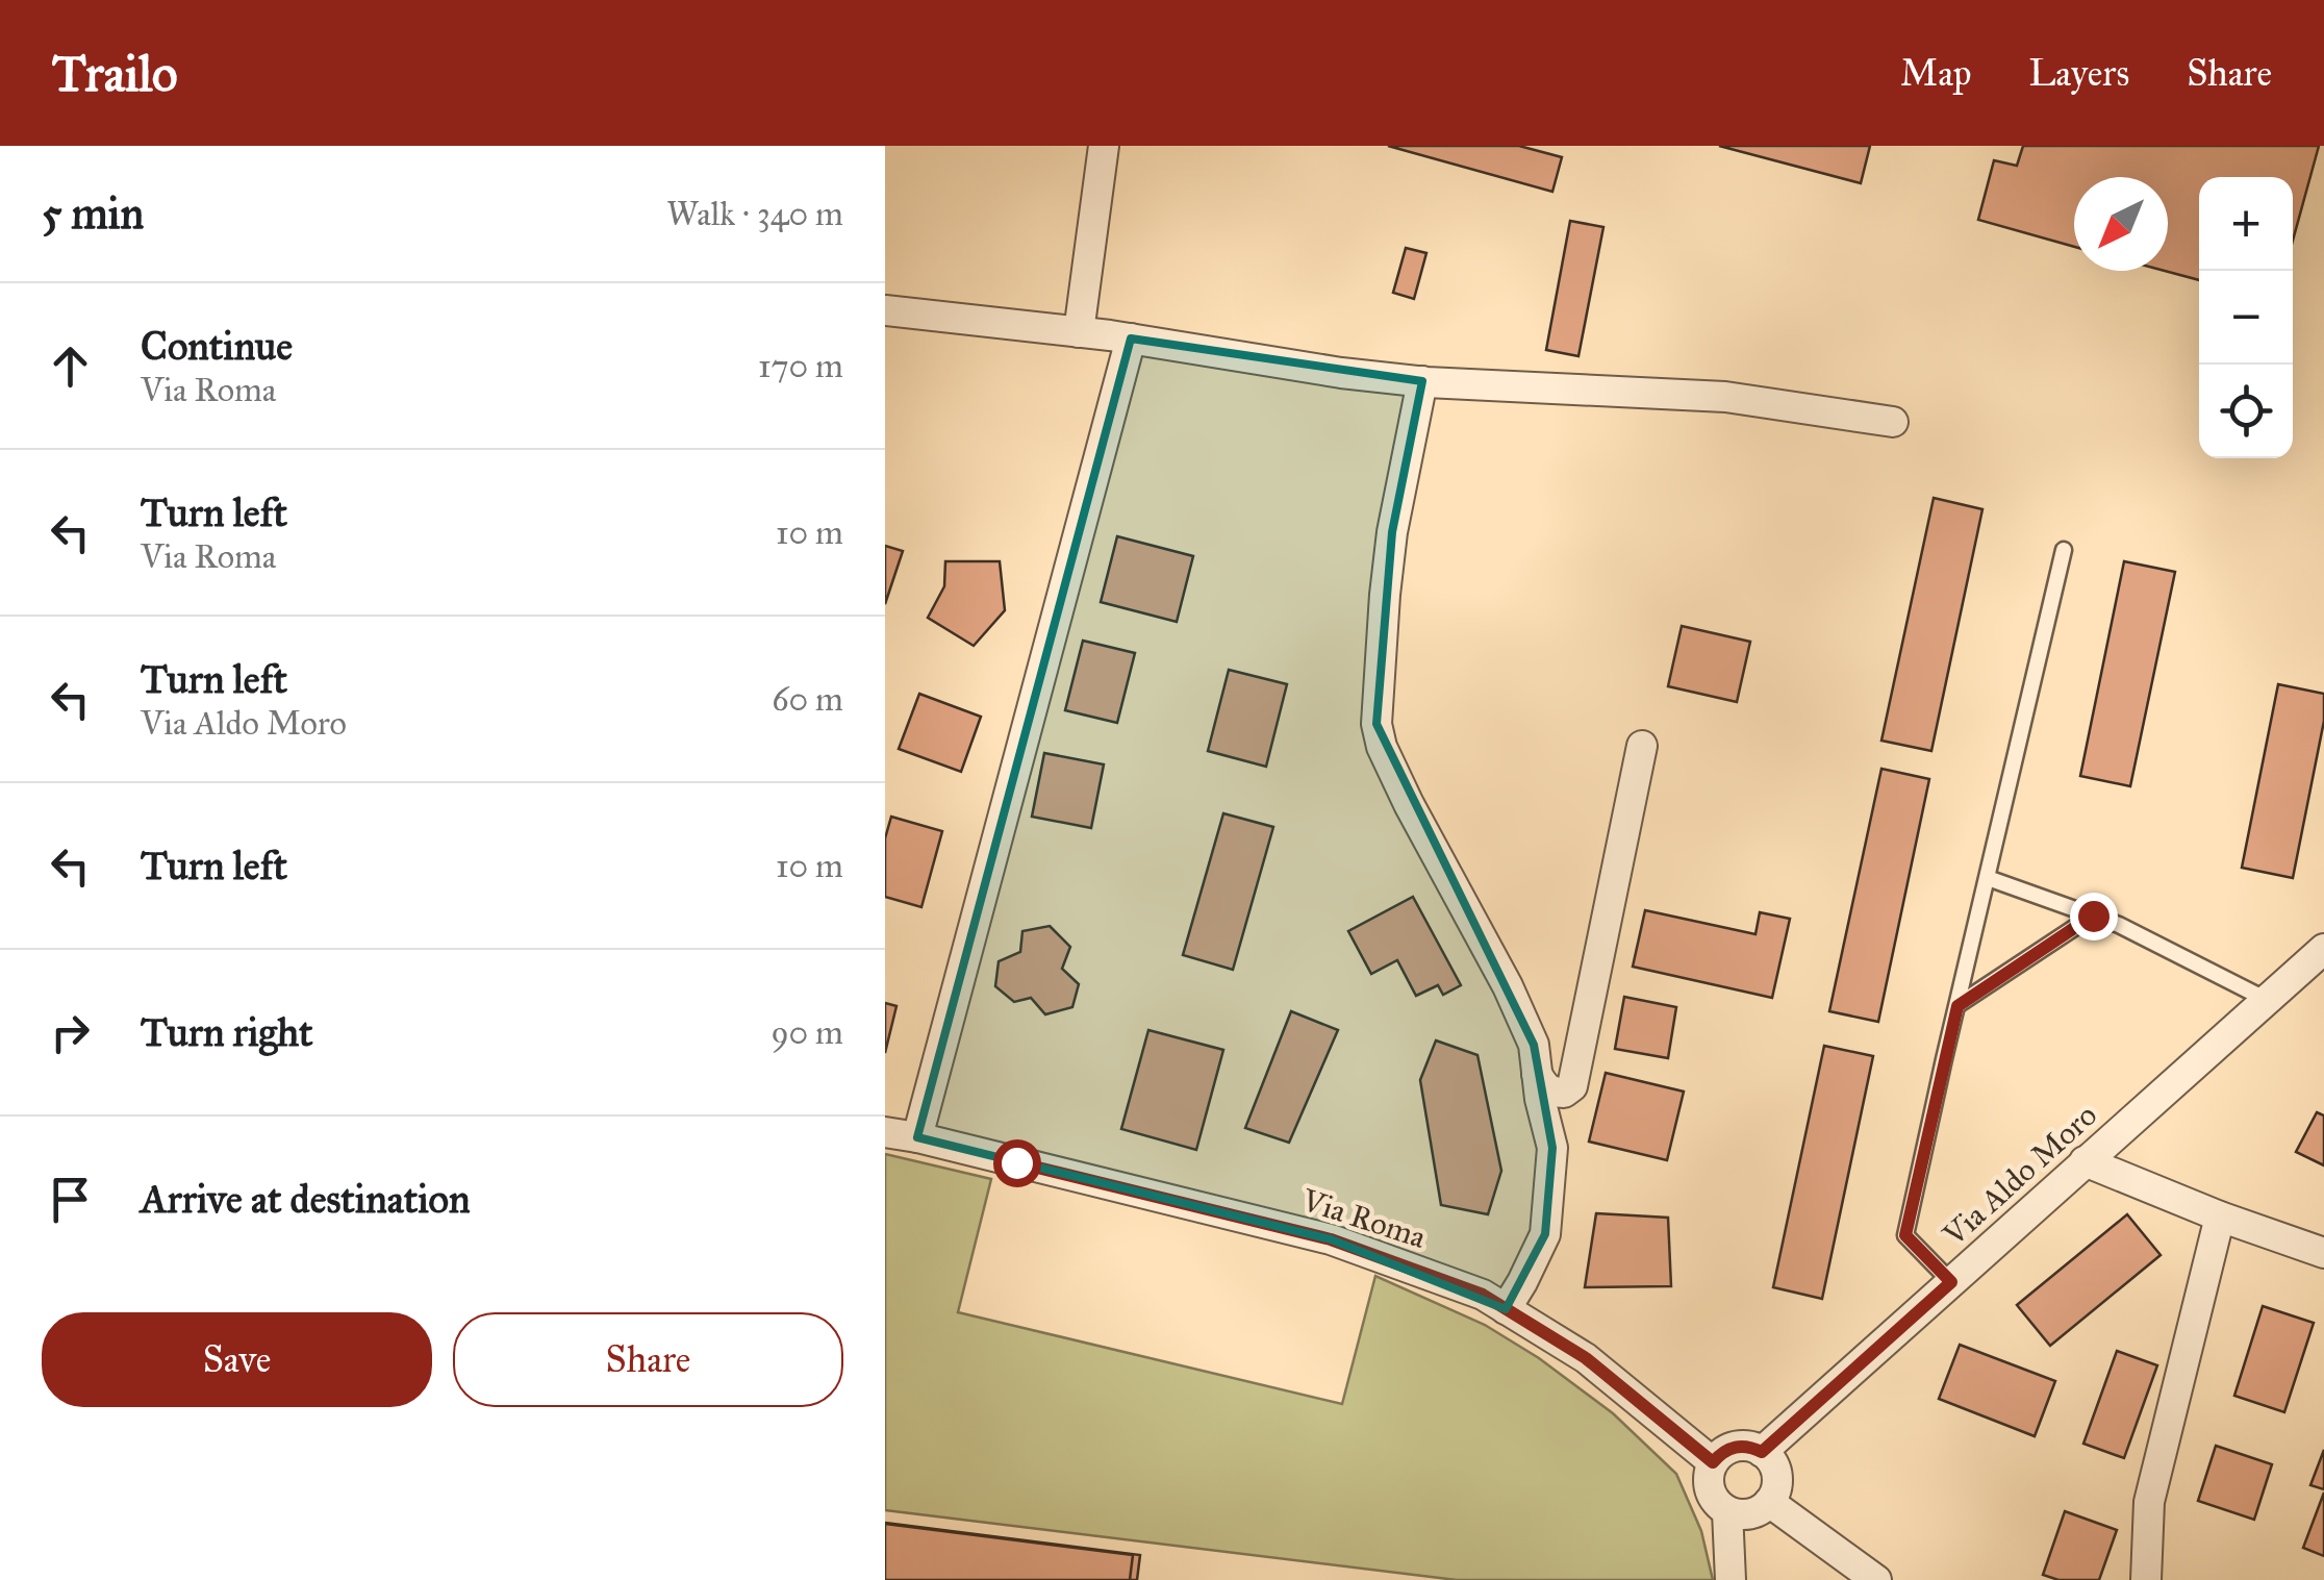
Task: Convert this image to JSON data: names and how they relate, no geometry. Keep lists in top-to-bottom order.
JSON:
{
  "streets": {
    "street": ["Via Aldo Moro", "Via Roma"]
  },
  "crossings": [
    ["Via Aldo Moro", "Via Roma"]
  ],
  "north": "bottom left",
  "page": {
    "header": "Trailo",
    "nav": ["Map", "Layers", "Share"],
    "heading": ["5 min", "Walk · 340 m"],
    "map_buttons": ["+", "−"],
    "list": [
      ["Continue", "Via Roma", "170 m"],
      ["Turn left", "Via Roma", "10 m"],
      ["Turn left", "Via Aldo Moro", "60 m"],
      ["Turn left", "10 m"],
      ["Turn right", "90 m"],
      "Arrive at destination"
    ],
    "buttons": ["Save", "Share"]
  }
}
